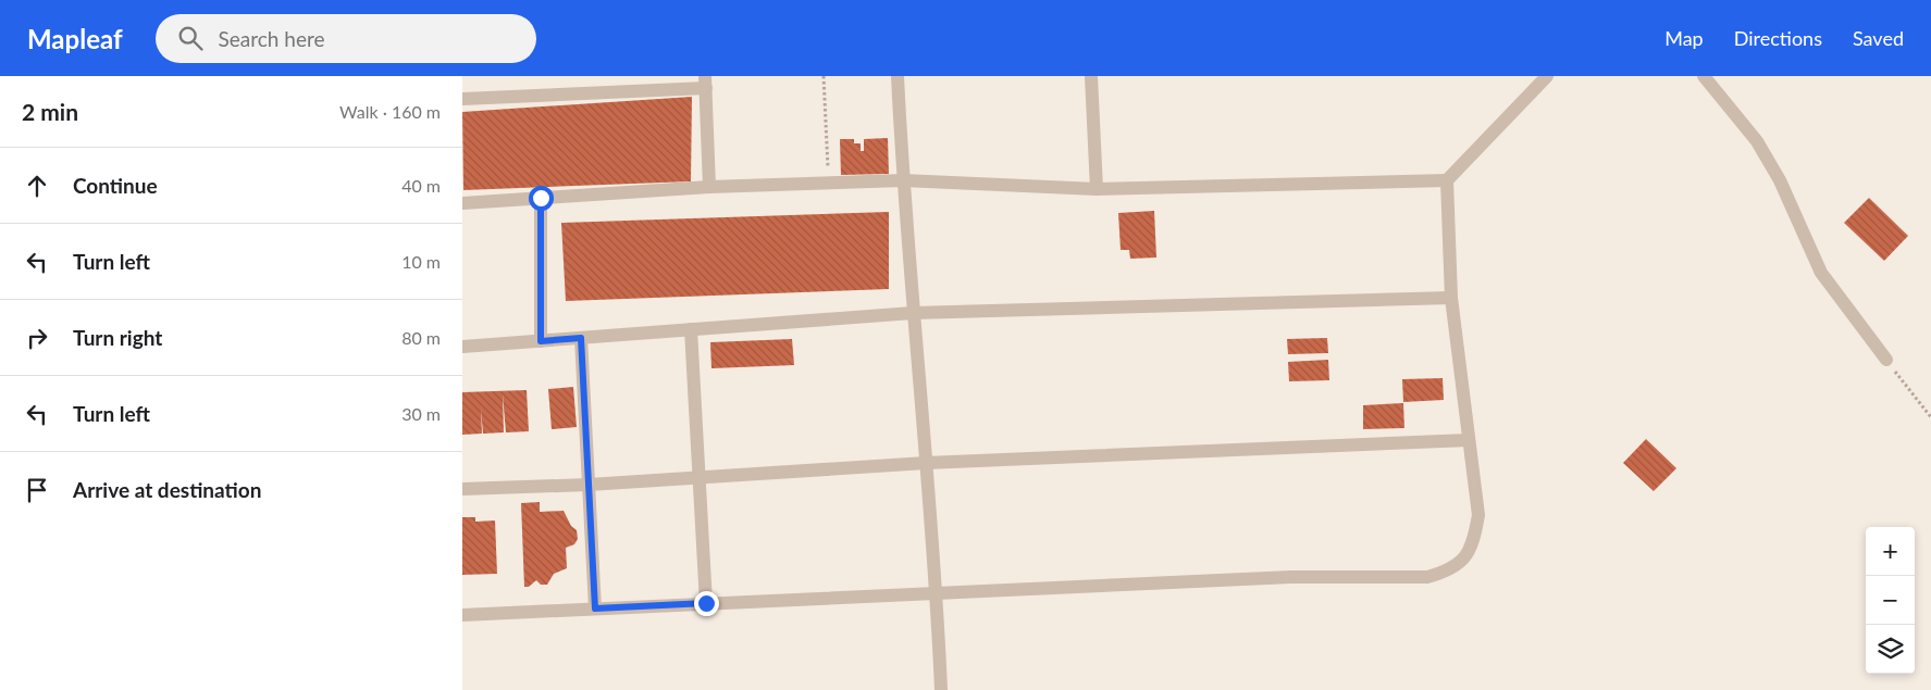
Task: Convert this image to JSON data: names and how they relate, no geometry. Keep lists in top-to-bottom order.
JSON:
{
  "page": {
    "header": "Mapleaf",
    "search": "Search here",
    "nav": ["Map", "Directions", "Saved"],
    "heading": ["2 min", "Walk · 160 m"],
    "list": [
      ["Continue", "40 m"],
      ["Turn left", "10 m"],
      ["Turn right", "80 m"],
      ["Turn left", "30 m"],
      "Arrive at destination"
    ],
    "map_buttons": ["+", "−"]
  }
}
